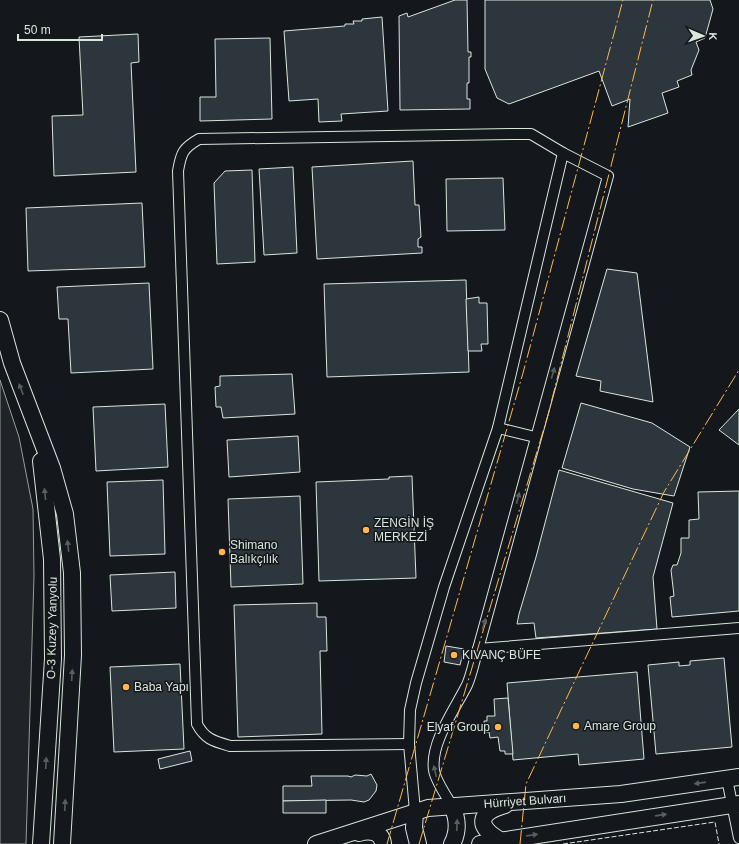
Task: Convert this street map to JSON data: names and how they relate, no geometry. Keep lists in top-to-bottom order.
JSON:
{
  "streets": {
    "main road": ["O-3 Kuzey Yanyolu", "Hürriyet Bulvarı"]
  },
  "places": [
    "ZENGİN İŞ MERKEZİ",
    "Shimano Balıkçılık",
    "KIVANÇ BÜFE",
    "Baba Yapı",
    "Amare Group",
    "Elyaf Group"
  ],
  "scale_bar": "50 m",
  "north": "right"
}
